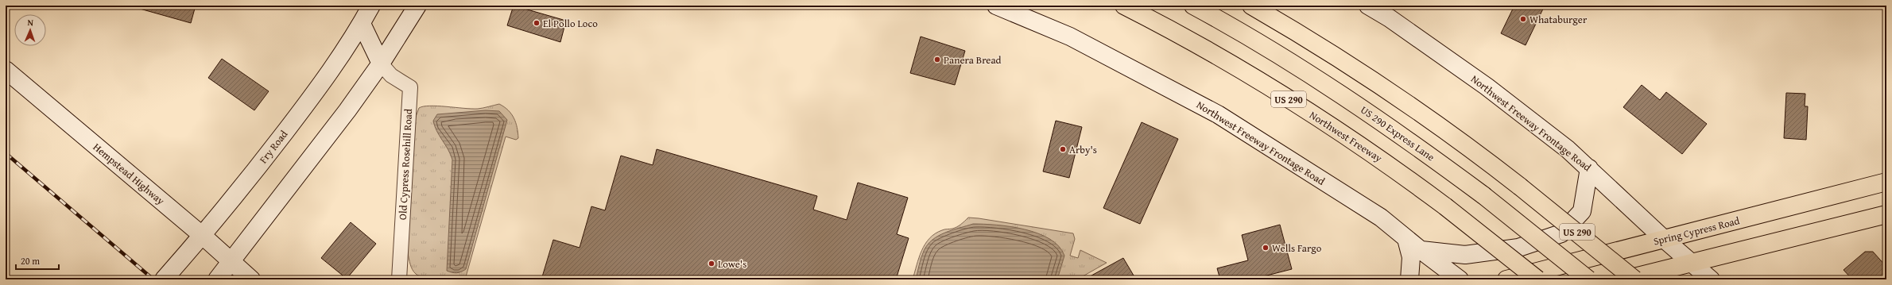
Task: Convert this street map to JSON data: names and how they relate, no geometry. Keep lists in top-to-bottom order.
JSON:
{
  "streets": {
    "main road": [
      "US 290",
      "Northwest Freeway Frontage Road",
      "US 290 Express Lane",
      "Northwest Freeway",
      "Fry Road",
      "Hempstead Highway",
      "Spring Cypress Road"
    ],
    "street": ["Old Cypress Rosehill Road"]
  },
  "crossings": [
    ["Northwest Freeway Frontage Road", "Spring Cypress Road"],
    ["Fry Road", "Hempstead Highway"]
  ],
  "places": [
    "Whataburger",
    "El Pollo Loco",
    "Panera Bread",
    "Arby's",
    "Wells Fargo",
    "Lowe's"
  ],
  "scale_bar": "20 m",
  "north": "top"
}
